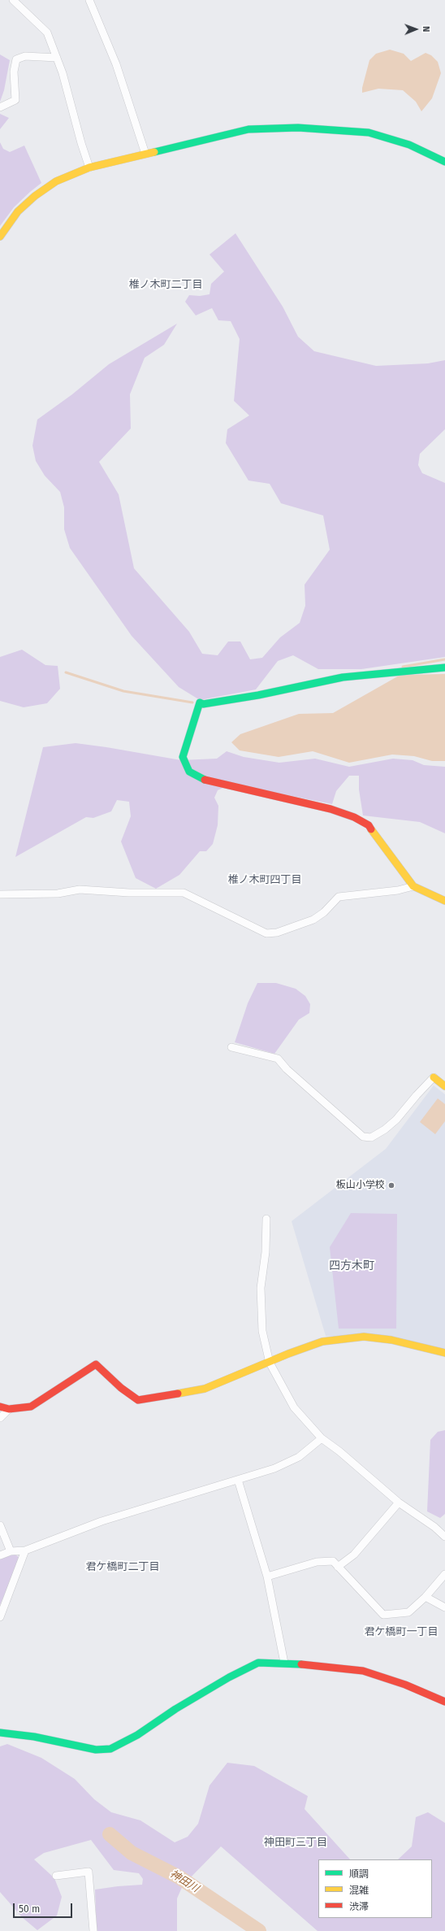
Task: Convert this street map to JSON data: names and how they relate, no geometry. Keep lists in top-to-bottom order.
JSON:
{
  "districts": [
    "椎ノ木町二丁目",
    "椎ノ木町四丁目",
    "四方木町",
    "君ケ橋町二丁目",
    "君ケ橋町一丁目",
    "神田町三丁目"
  ],
  "water": ["神田川"],
  "places": ["板山小学校"],
  "legend": ["順調", "混雑", "渋滞"],
  "scale_bar": "50 m",
  "north": "right"
}
